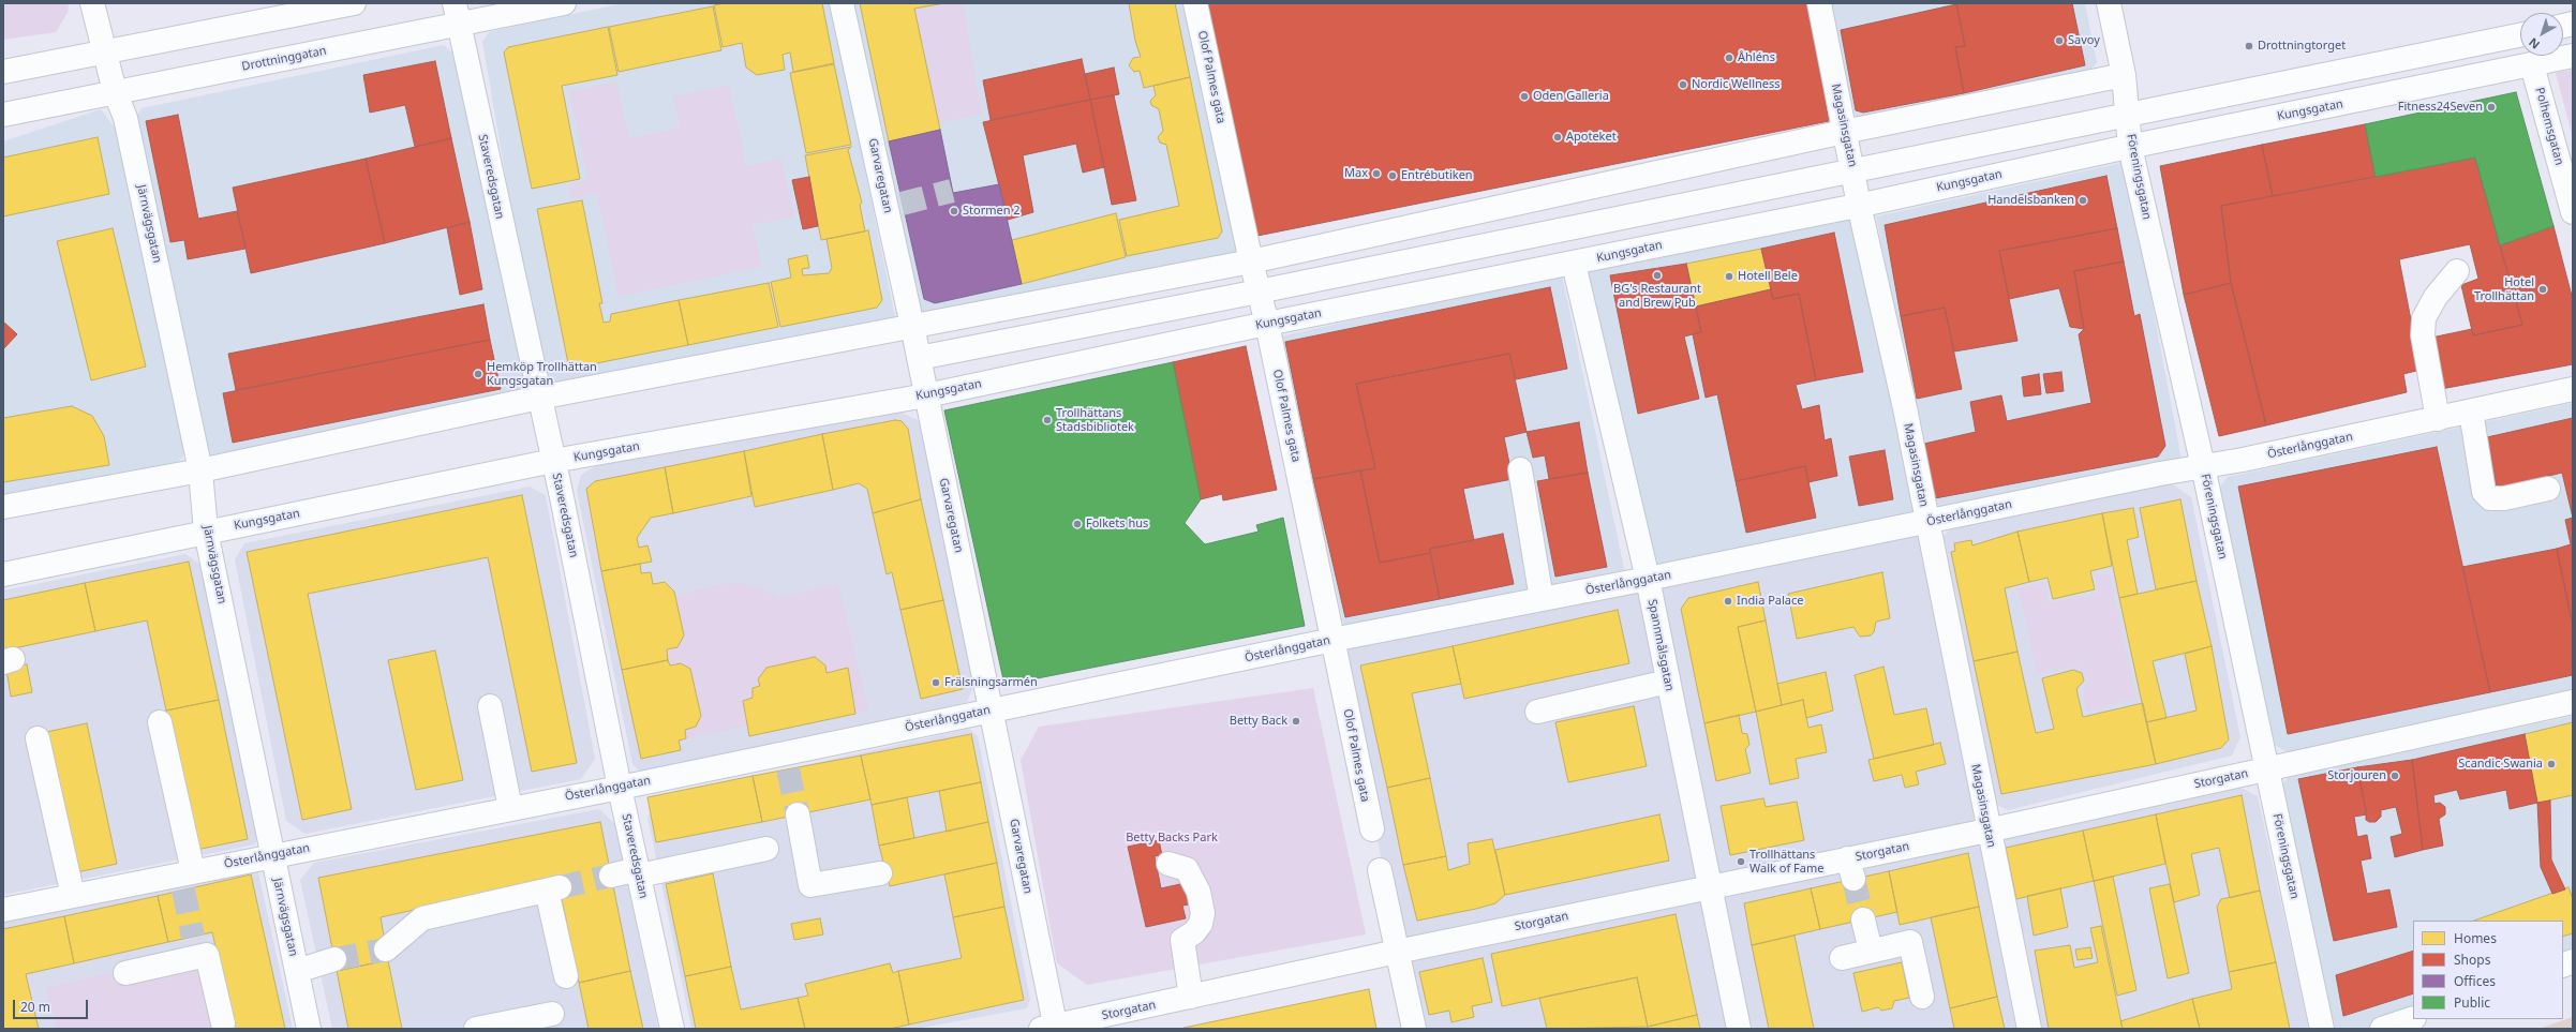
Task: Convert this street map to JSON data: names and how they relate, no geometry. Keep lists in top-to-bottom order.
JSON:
{
  "streets": {
    "street": [
      "Drottninggatan",
      "Olof Palmes gata",
      "Kungsgatan",
      "Magasinsgatan",
      "Polhemsgatan",
      "Garvaregatan",
      "Staveredsgatan",
      "Föreningsgatan",
      "Järnvägsgatan",
      "Österlånggatan",
      "Spannmålsgatan",
      "Storgatan"
    ]
  },
  "crossings": [
    ["Drottninggatan", "Staveredsgatan"],
    ["Drottninggatan", "Järnvägsgatan"],
    ["Olof Palmes gata", "Kungsgatan"],
    ["Olof Palmes gata", "Österlånggatan"],
    ["Kungsgatan", "Magasinsgatan"],
    ["Kungsgatan", "Polhemsgatan"],
    ["Kungsgatan", "Garvaregatan"],
    ["Kungsgatan", "Staveredsgatan"],
    ["Kungsgatan", "Föreningsgatan"],
    ["Kungsgatan", "Järnvägsgatan"],
    ["Kungsgatan", "Spannmålsgatan"],
    ["Magasinsgatan", "Österlånggatan"],
    ["Magasinsgatan", "Storgatan"],
    ["Garvaregatan", "Österlånggatan"],
    ["Garvaregatan", "Storgatan"],
    ["Staveredsgatan", "Österlånggatan"],
    ["Föreningsgatan", "Österlånggatan"],
    ["Föreningsgatan", "Storgatan"],
    ["Järnvägsgatan", "Österlånggatan"],
    ["Österlånggatan", "Spannmålsgatan"],
    ["Spannmålsgatan", "Storgatan"]
  ],
  "parks": ["Betty Backs Park"],
  "places": [
    "Savoy",
    "Drottningtorget",
    "Åhléns",
    "Nordic Wellness",
    "Oden Galleria",
    "Fitness24Seven",
    "Apoteket",
    "Max",
    "Entrébutiken",
    "Handelsbanken",
    "Stormen 2",
    "BG's Restaurant and Brew Pub",
    "Hotell Bele",
    "Hotel Trollhättan",
    "Hemköp Trollhättan Kungsgatan",
    "Trollhättans Stadsbibliotek",
    "Folkets hus",
    "India Palace",
    "Frälsningsarmén",
    "Betty Back",
    "Scandic Swania",
    "Storjouren",
    "Trollhättans Walk of Fame"
  ],
  "legend": [
    "Homes",
    "Shops",
    "Offices",
    "Public"
  ],
  "scale_bar": "20 m",
  "north": "bottom left"
}
